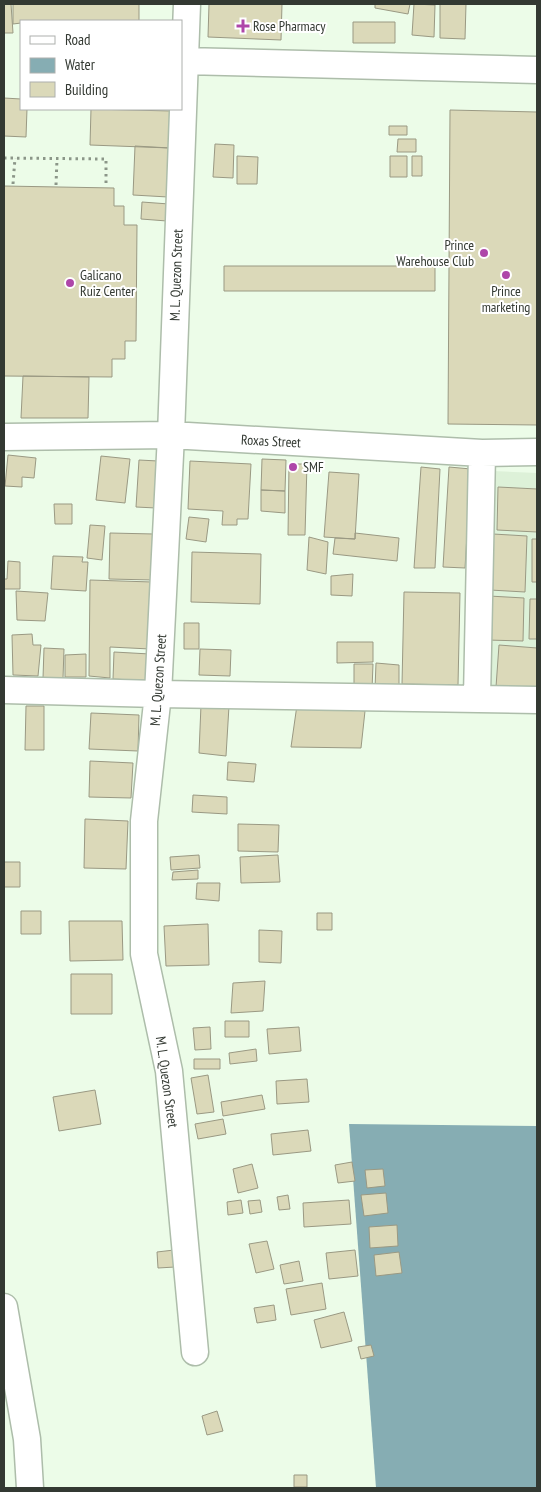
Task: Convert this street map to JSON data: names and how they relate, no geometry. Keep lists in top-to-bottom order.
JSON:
{
  "streets": {
    "street": ["M. L. Quezon Street", "Roxas Street"]
  },
  "crossings": [
    ["M. L. Quezon Street", "Roxas Street"]
  ],
  "places": {
    "health": ["Rose Pharmacy"],
    "other": [
      "Prince Warehouse Club",
      "Prince marketing",
      "Galicano Ruiz Center",
      "SMF"
    ]
  },
  "legend": ["Road", "Water", "Building"]
}
